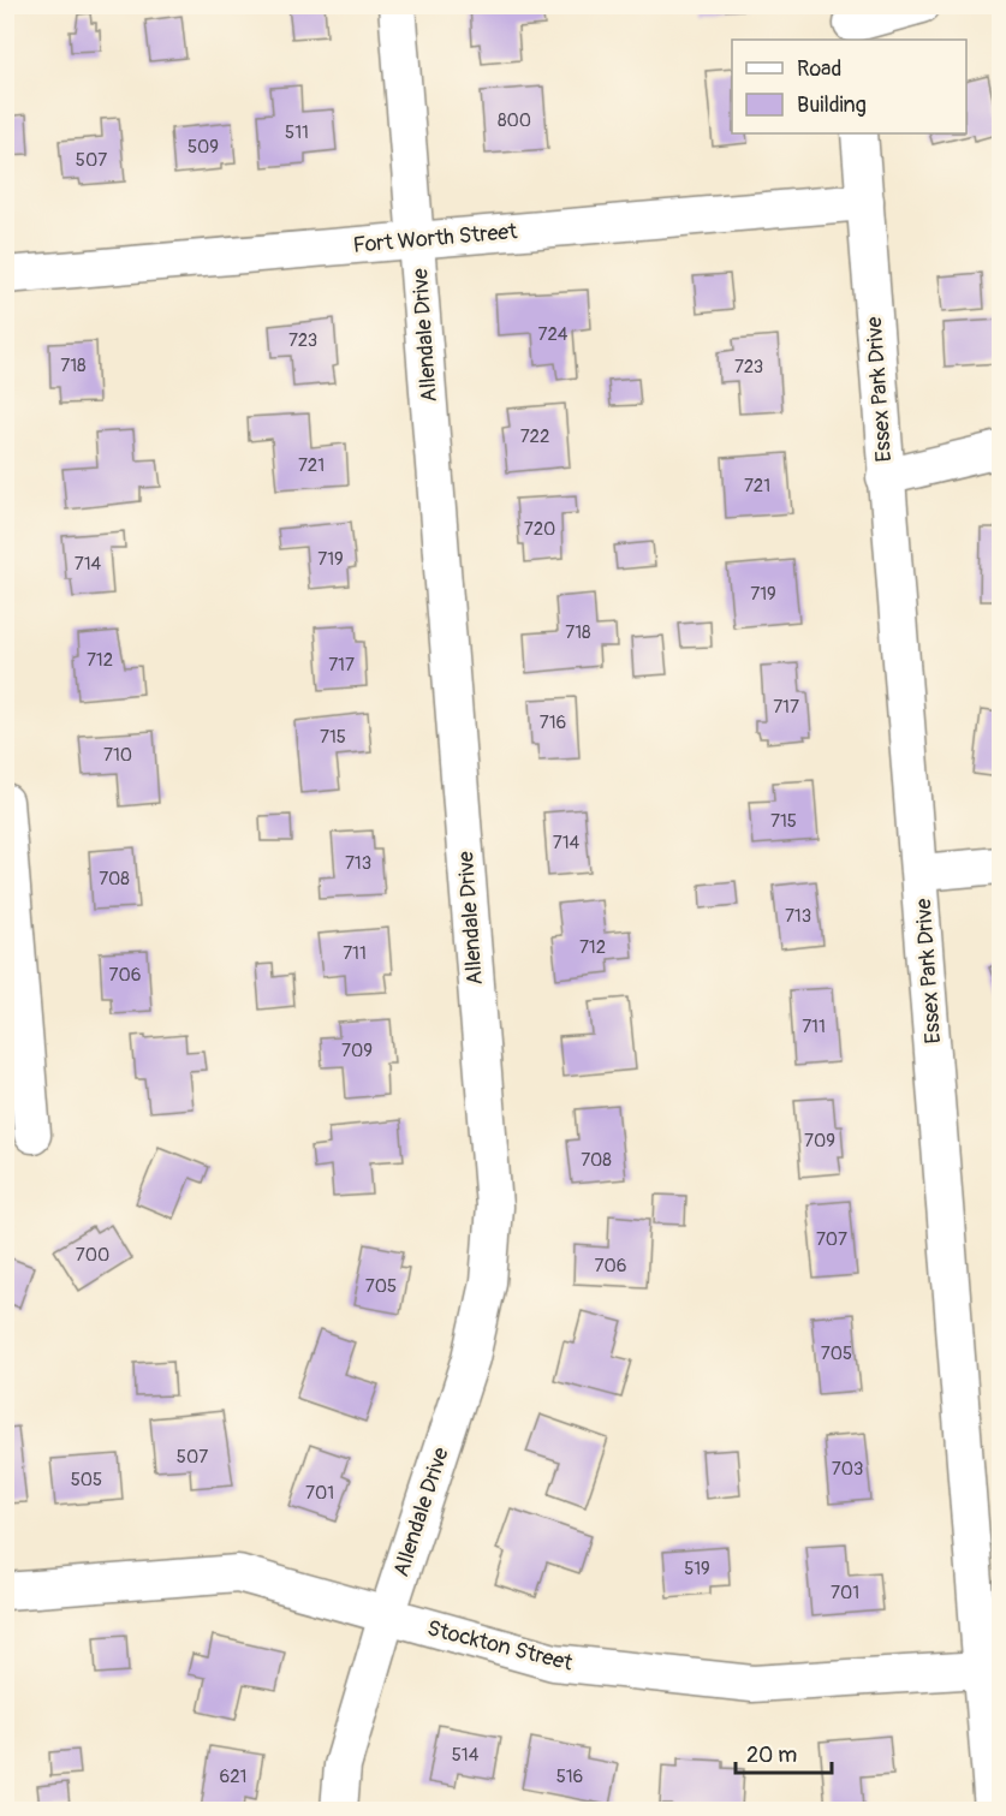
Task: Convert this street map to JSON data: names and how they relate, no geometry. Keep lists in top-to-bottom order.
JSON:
{
  "streets": {
    "street": [
      "Fort Worth Street",
      "Allendale Drive",
      "Essex Park Drive",
      "Stockton Street"
    ]
  },
  "crossings": [
    ["Fort Worth Street", "Allendale Drive"],
    ["Fort Worth Street", "Essex Park Drive"],
    ["Allendale Drive", "Stockton Street"],
    ["Essex Park Drive", "Stockton Street"]
  ],
  "house_numbers": [
    "800",
    "511",
    "509",
    "507",
    "724",
    "723",
    "718",
    "723",
    "722",
    "721",
    "721",
    "720",
    "719",
    "714",
    "719",
    "718",
    "712",
    "717",
    "717",
    "716",
    "715",
    "710",
    "715",
    "714",
    "713",
    "708",
    "713",
    "712",
    "711",
    "706",
    "711",
    "709",
    "709",
    "708",
    "707",
    "700",
    "706",
    "705",
    "705",
    "507",
    "703",
    "505",
    "701",
    "519",
    "701",
    "514",
    "621",
    "516"
  ],
  "legend": ["Road", "Building"],
  "scale_bar": "20 m"
}
